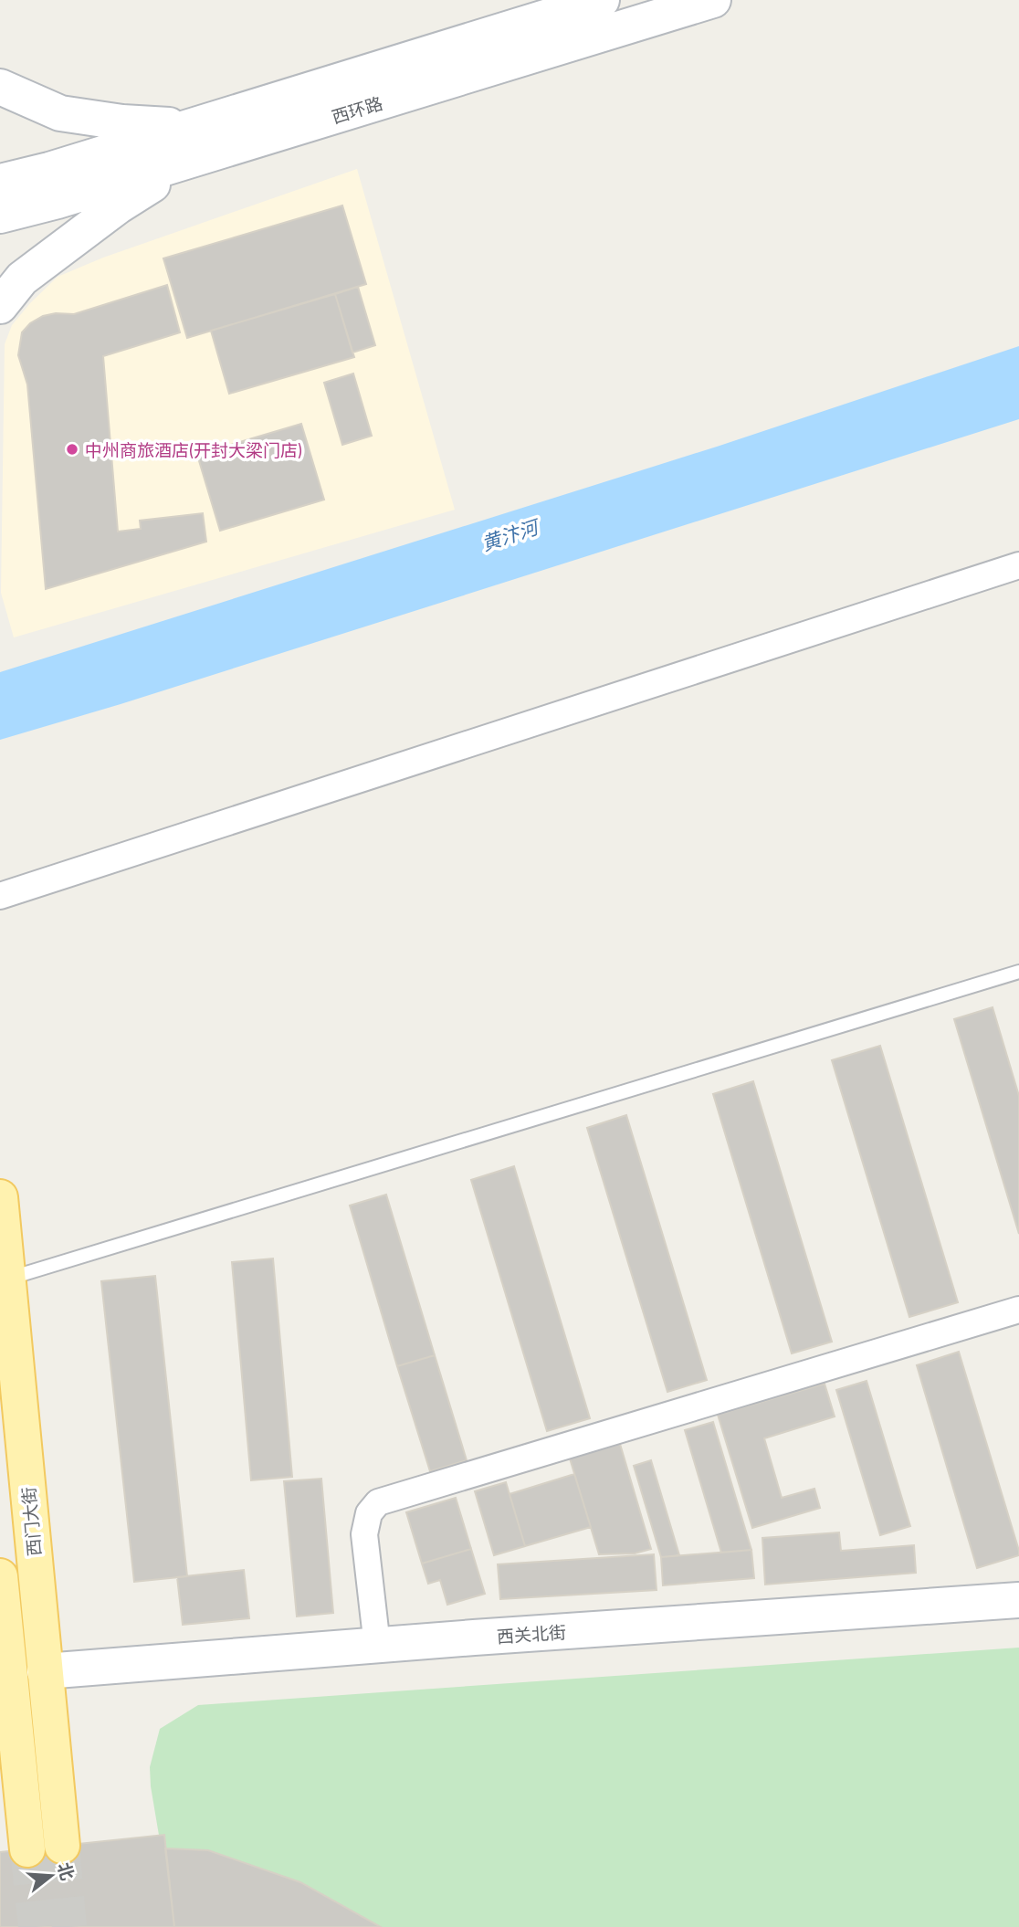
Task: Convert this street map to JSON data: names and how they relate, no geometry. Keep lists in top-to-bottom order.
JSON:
{
  "streets": {
    "main road": ["西环路", "西门大街", "西关北街"]
  },
  "crossings": [
    ["西门大街", "西关北街"]
  ],
  "water": ["黄汴河"],
  "places": ["中州商旅酒店(开封大梁门店)"],
  "north": "right"
}
